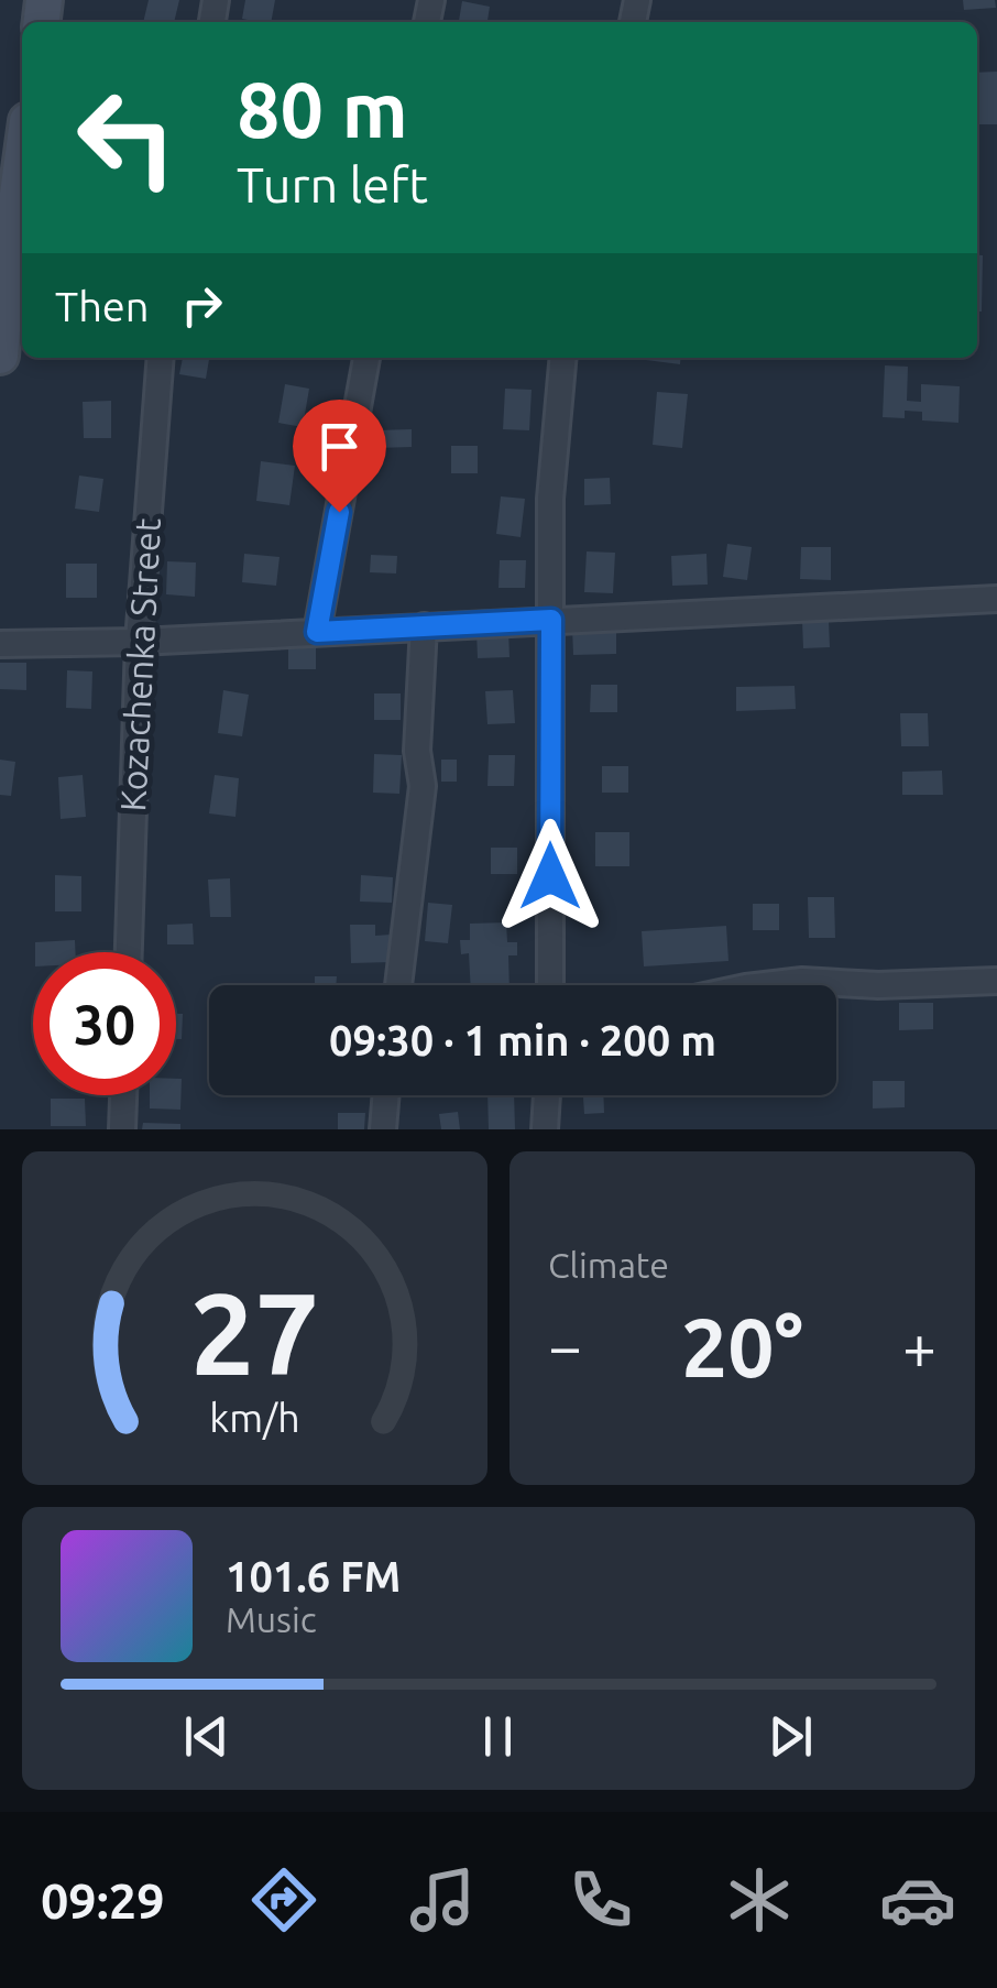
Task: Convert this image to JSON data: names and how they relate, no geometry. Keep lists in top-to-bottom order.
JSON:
{
  "streets": {
    "street": ["Kozachenka Street"]
  },
  "page": {
    "turn": ["80 m", "Turn left"],
    "then": "Then",
    "limit": "30",
    "trip": "09:30 · 1 min · 200 m",
    "tile": "Climate",
    "heat": ["−", "20°", "+"],
    "song": ["101.6 FM", "Music"],
    "tabs": "09:29",
    "gauge": ["27", "km/h"]
  }
}
